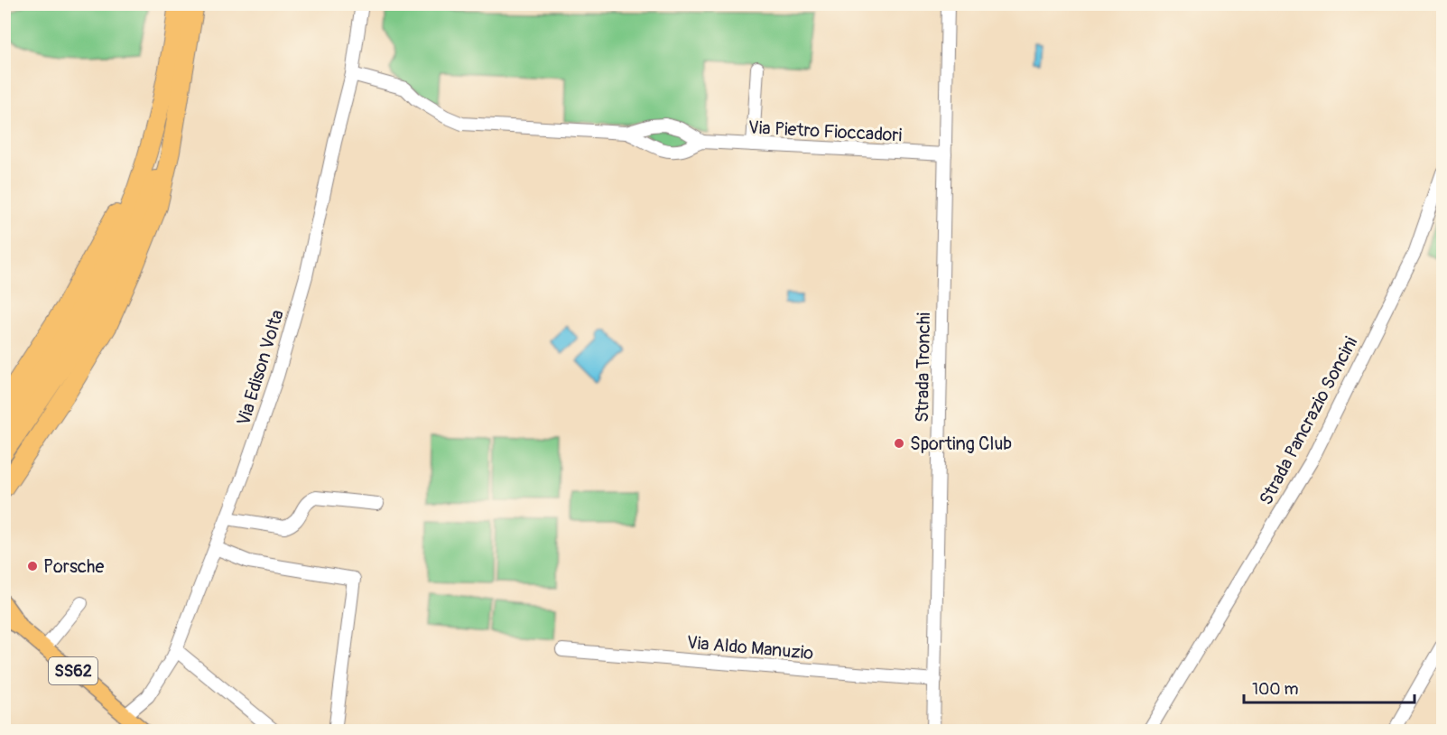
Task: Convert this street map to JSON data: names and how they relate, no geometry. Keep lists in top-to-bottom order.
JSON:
{
  "streets": {
    "main road": ["SS62"],
    "street": [
      "Via Pietro Fioccadori",
      "Via Edison Volta",
      "Strada Tronchi",
      "Strada Pancrazio Soncini",
      "Via Aldo Manuzio"
    ]
  },
  "crossings": [
    ["Via Pietro Fioccadori", "Via Edison Volta"],
    ["Via Pietro Fioccadori", "Strada Tronchi"],
    ["Via Edison Volta", "SS62"],
    ["Strada Tronchi", "Via Aldo Manuzio"]
  ],
  "places": ["Sporting Club", "Porsche"],
  "scale_bar": "100 m"
}
